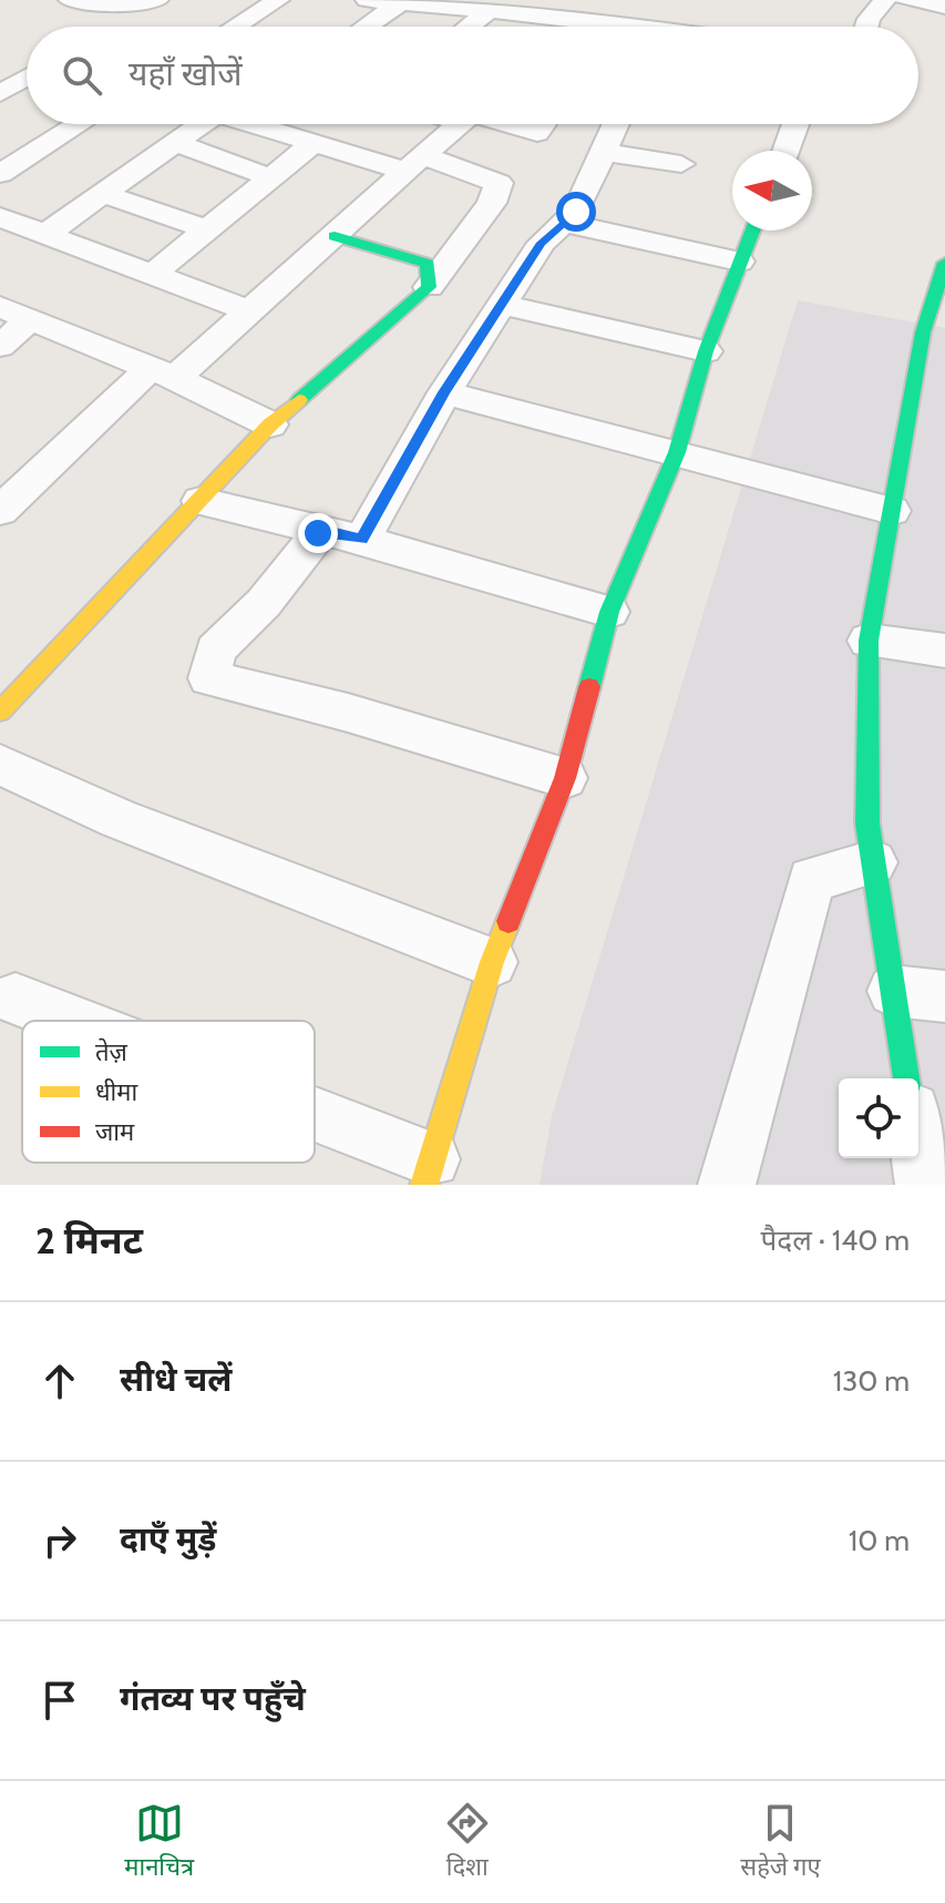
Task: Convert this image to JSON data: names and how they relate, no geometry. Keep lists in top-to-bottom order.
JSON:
{
  "legend": ["तेज़", "धीमा", "जाम"],
  "north": "left",
  "page": {
    "search": "यहाँ खोजें",
    "heading": ["2 मिनट", "पैदल · 140 m"],
    "list": [
      ["सीधे चलें", "130 m"],
      ["दाएँ मुड़ें", "10 m"],
      "गंतव्य पर पहुँचे"
    ],
    "nav": ["मानचित्र", "दिशा", "सहेजे गए"]
  }
}
